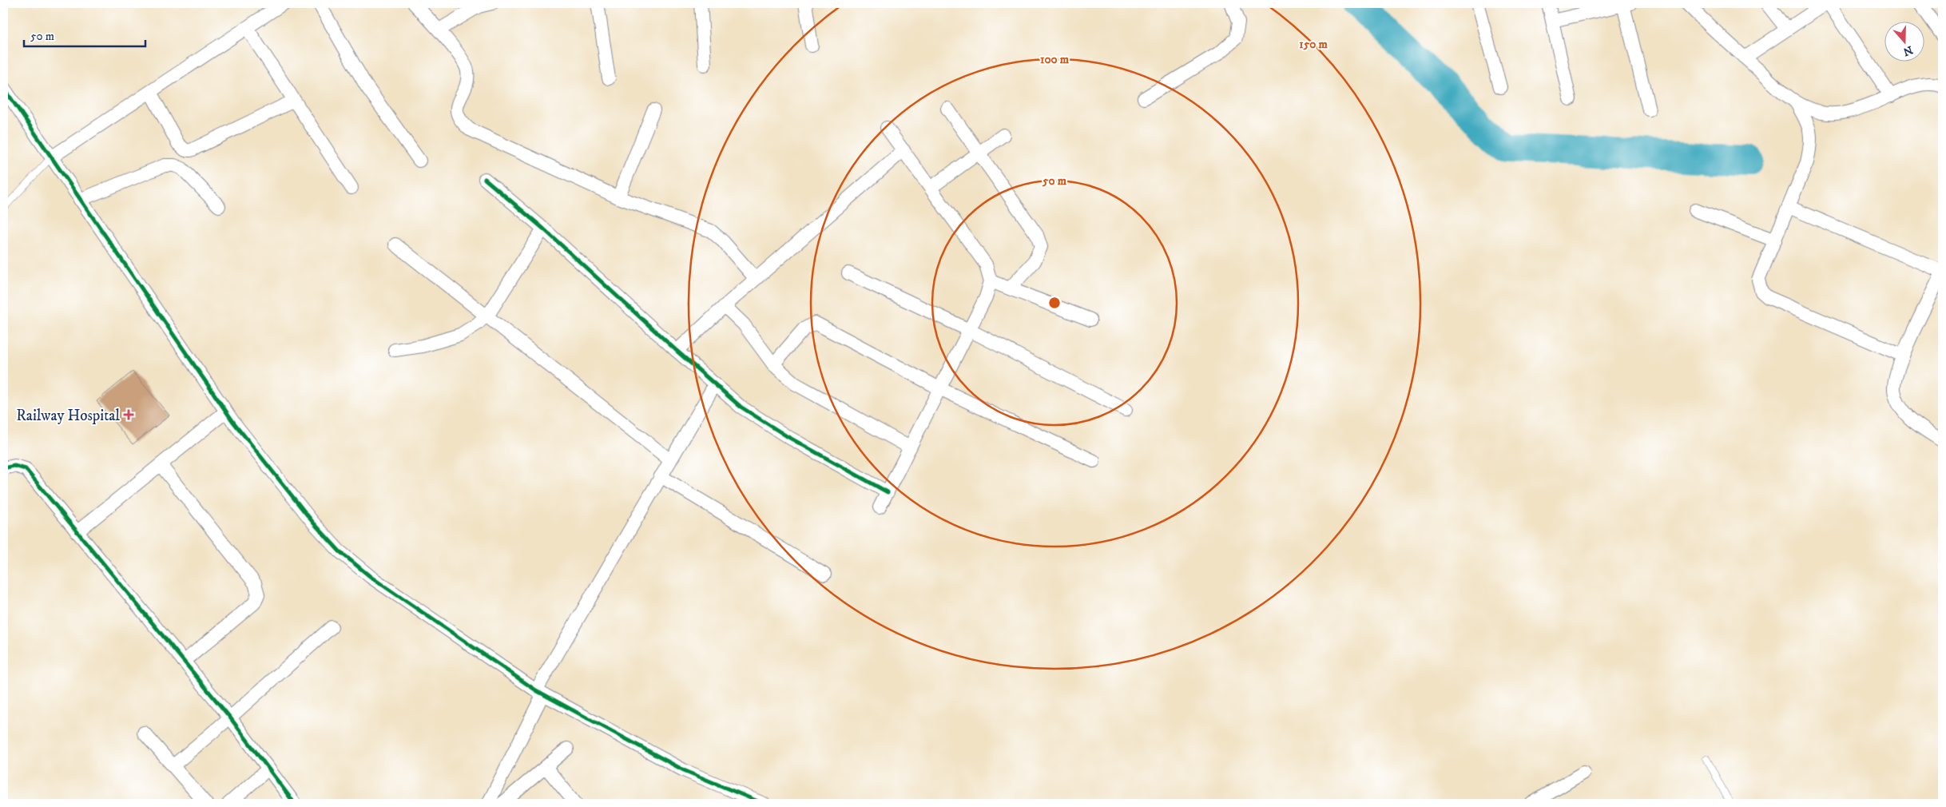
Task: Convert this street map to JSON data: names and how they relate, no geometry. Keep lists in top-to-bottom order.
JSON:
{
  "places": {
    "health": ["Railway Hospital"]
  },
  "scale_bar": "50 m",
  "north": "bottom",
  "rings": ["150 m", "100 m", "50 m"]
}
